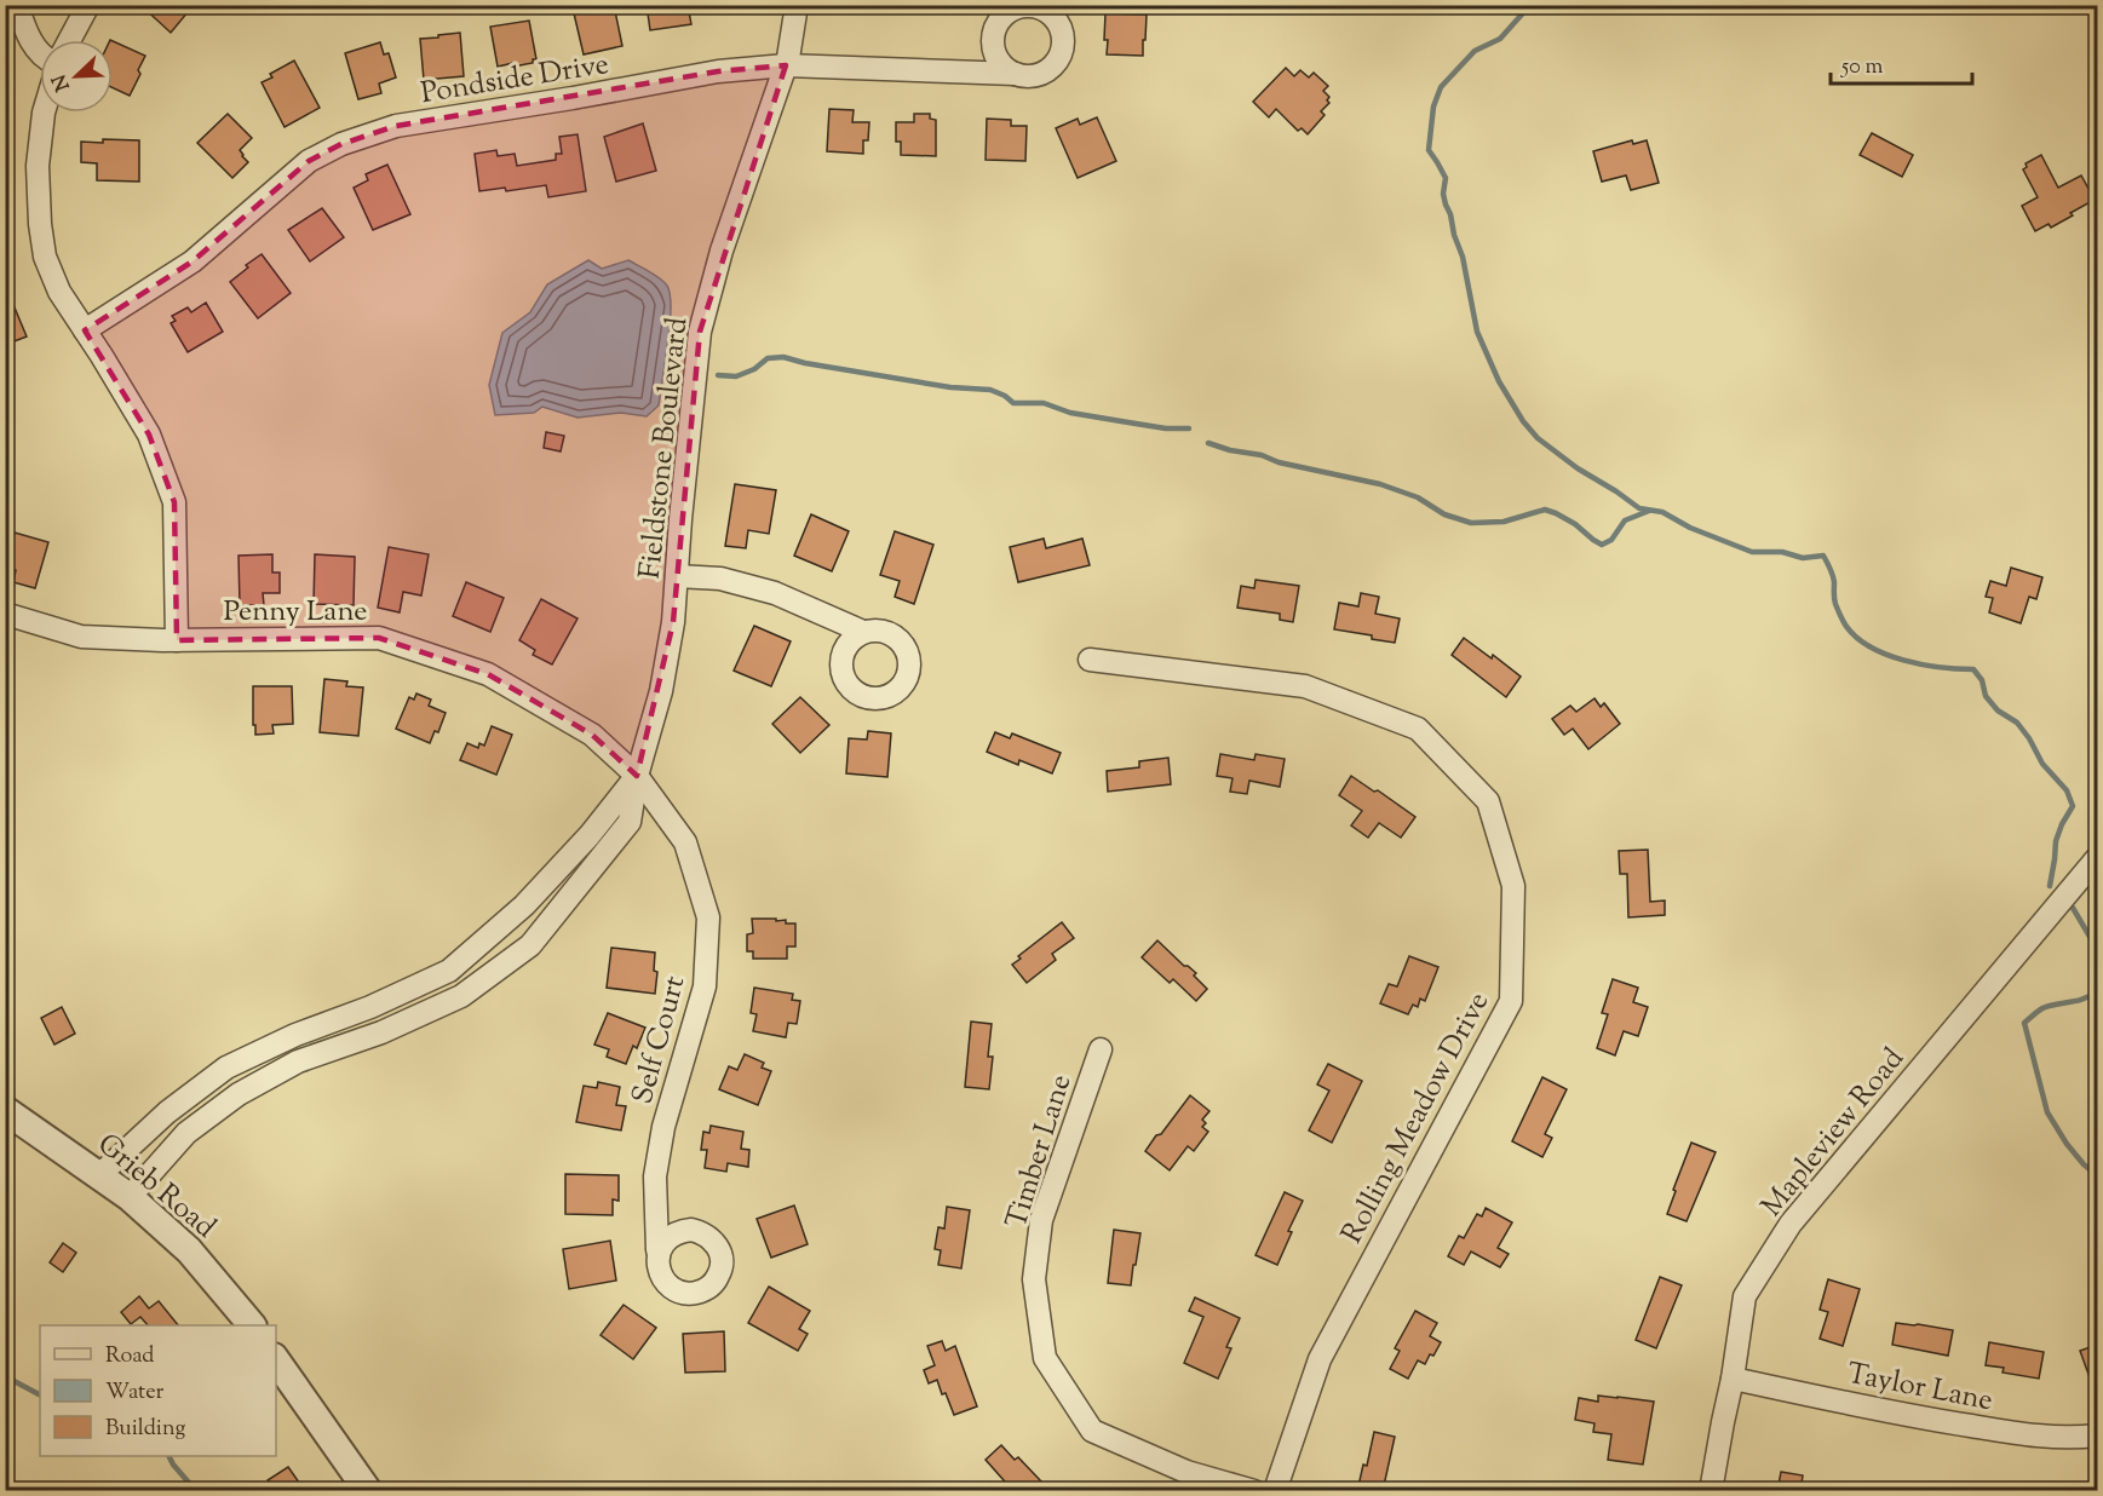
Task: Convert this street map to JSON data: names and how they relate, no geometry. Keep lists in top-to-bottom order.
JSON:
{
  "streets": {
    "street": [
      "Pondside Drive",
      "Fieldstone Boulevard",
      "Penny Lane",
      "Self Court",
      "Rolling Meadow Drive",
      "Mapleview Road",
      "Timber Lane",
      "Grieb Road",
      "Taylor Lane"
    ]
  },
  "crossings": [
    ["Pondside Drive", "Fieldstone Boulevard"],
    ["Fieldstone Boulevard", "Penny Lane"],
    ["Fieldstone Boulevard", "Self Court"],
    ["Fieldstone Boulevard", "Grieb Road"],
    ["Penny Lane", "Self Court"],
    ["Mapleview Road", "Taylor Lane"]
  ],
  "legend": ["Road", "Water", "Building"],
  "scale_bar": "50 m",
  "north": "bottom left"
}
